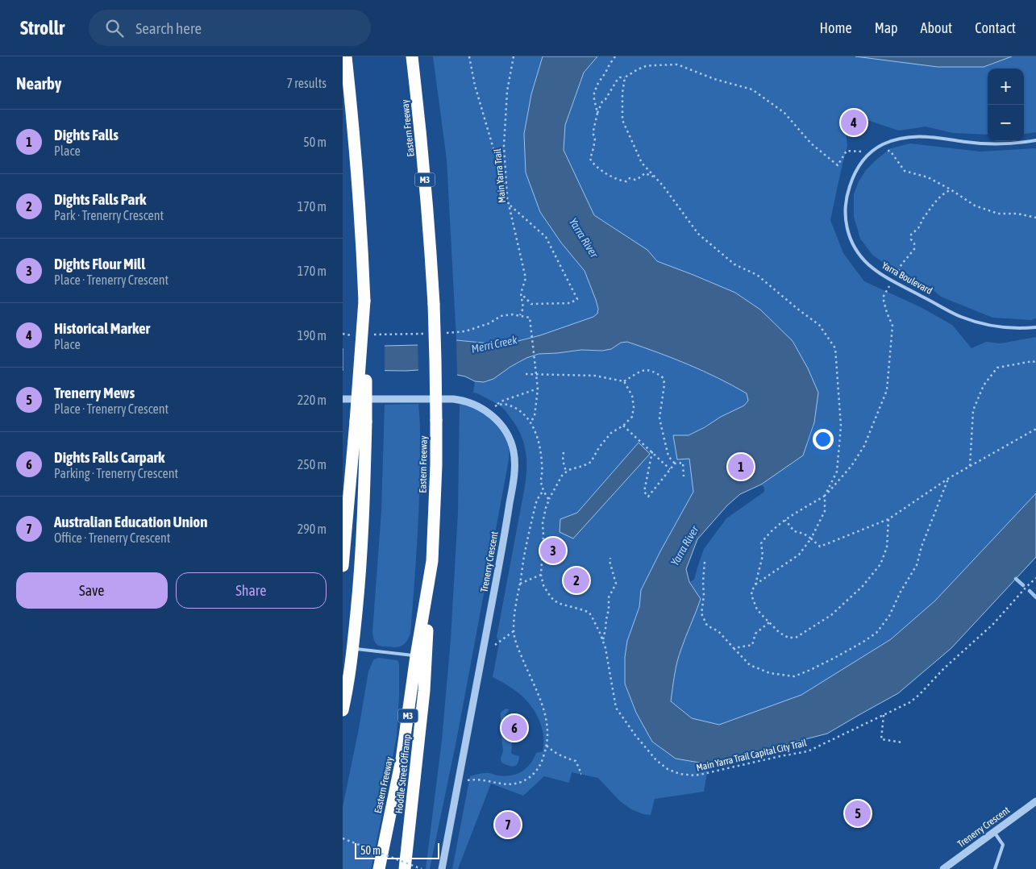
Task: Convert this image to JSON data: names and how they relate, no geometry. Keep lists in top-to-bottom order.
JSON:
{
  "streets": {
    "highway": ["Eastern Freeway", "M3", "Hoddle Street Offramp"],
    "street": ["Trenerry Crescent"],
    "lane": ["Yarra Boulevard"],
    "path": ["Main Yarra Trail", "Main Yarra Trail Capital City Trail"]
  },
  "crossings": [
    ["Eastern Freeway", "Hoddle Street Offramp"]
  ],
  "water": ["Yarra River", "Merri Creek"],
  "scale_bar": "50 m",
  "page": {
    "header": "Strollr",
    "search": "Search here",
    "nav": [
      "Home",
      "Map",
      "About",
      "Contact"
    ],
    "heading": ["Nearby", "7 results"],
    "map_buttons": ["+", "−"],
    "pins": [
      "4",
      "1",
      "3",
      "2",
      "6",
      "5",
      "7"
    ],
    "list": [
      {
        "mark": "1",
        "name": "Dights Falls",
        "note": "Place",
        "value": "50 m"
      },
      {
        "mark": "2",
        "name": "Dights Falls Park",
        "note": "Park · Trenerry Crescent",
        "value": "170 m"
      },
      {
        "mark": "3",
        "name": "Dights Flour Mill",
        "note": "Place · Trenerry Crescent",
        "value": "170 m"
      },
      {
        "mark": "4",
        "name": "Historical Marker",
        "note": "Place",
        "value": "190 m"
      },
      {
        "mark": "5",
        "name": "Trenerry Mews",
        "note": "Place · Trenerry Crescent",
        "value": "220 m"
      },
      {
        "mark": "6",
        "name": "Dights Falls Carpark",
        "note": "Parking · Trenerry Crescent",
        "value": "250 m"
      },
      {
        "mark": "7",
        "name": "Australian Education Union",
        "note": "Office · Trenerry Crescent",
        "value": "290 m"
      }
    ],
    "buttons": ["Save", "Share"],
    "scale": "50 m"
  }
}
